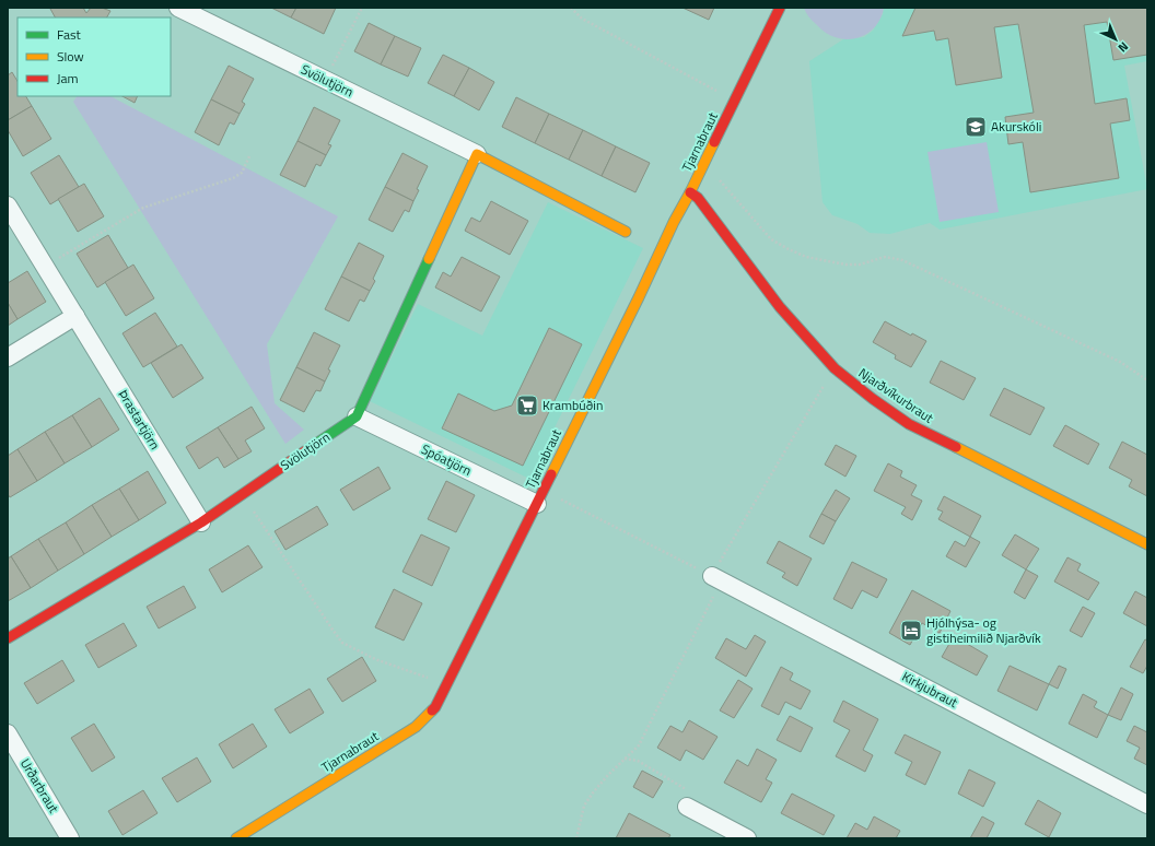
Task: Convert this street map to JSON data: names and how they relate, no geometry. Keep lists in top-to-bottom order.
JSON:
{
  "streets": {
    "street": [
      "Svölutjörn",
      "Tjarnabraut",
      "Njarðvíkurbraut",
      "Þrastartjörn",
      "Spóatjörn",
      "Kirkjubraut",
      "Urðarbraut"
    ]
  },
  "crossings": [
    ["Svölutjörn", "Þrastartjörn"],
    ["Svölutjörn", "Spóatjörn"],
    ["Tjarnabraut", "Njarðvíkurbraut"],
    ["Tjarnabraut", "Spóatjörn"]
  ],
  "places": {
    "school or university": ["Akurskóli"],
    "supermarket": ["Krambúðin"],
    "hotel": ["Hjólhýsa- og gistiheimilið Njarðvík"]
  },
  "legend": ["Fast", "Slow", "Jam"],
  "north": "bottom right"
}
